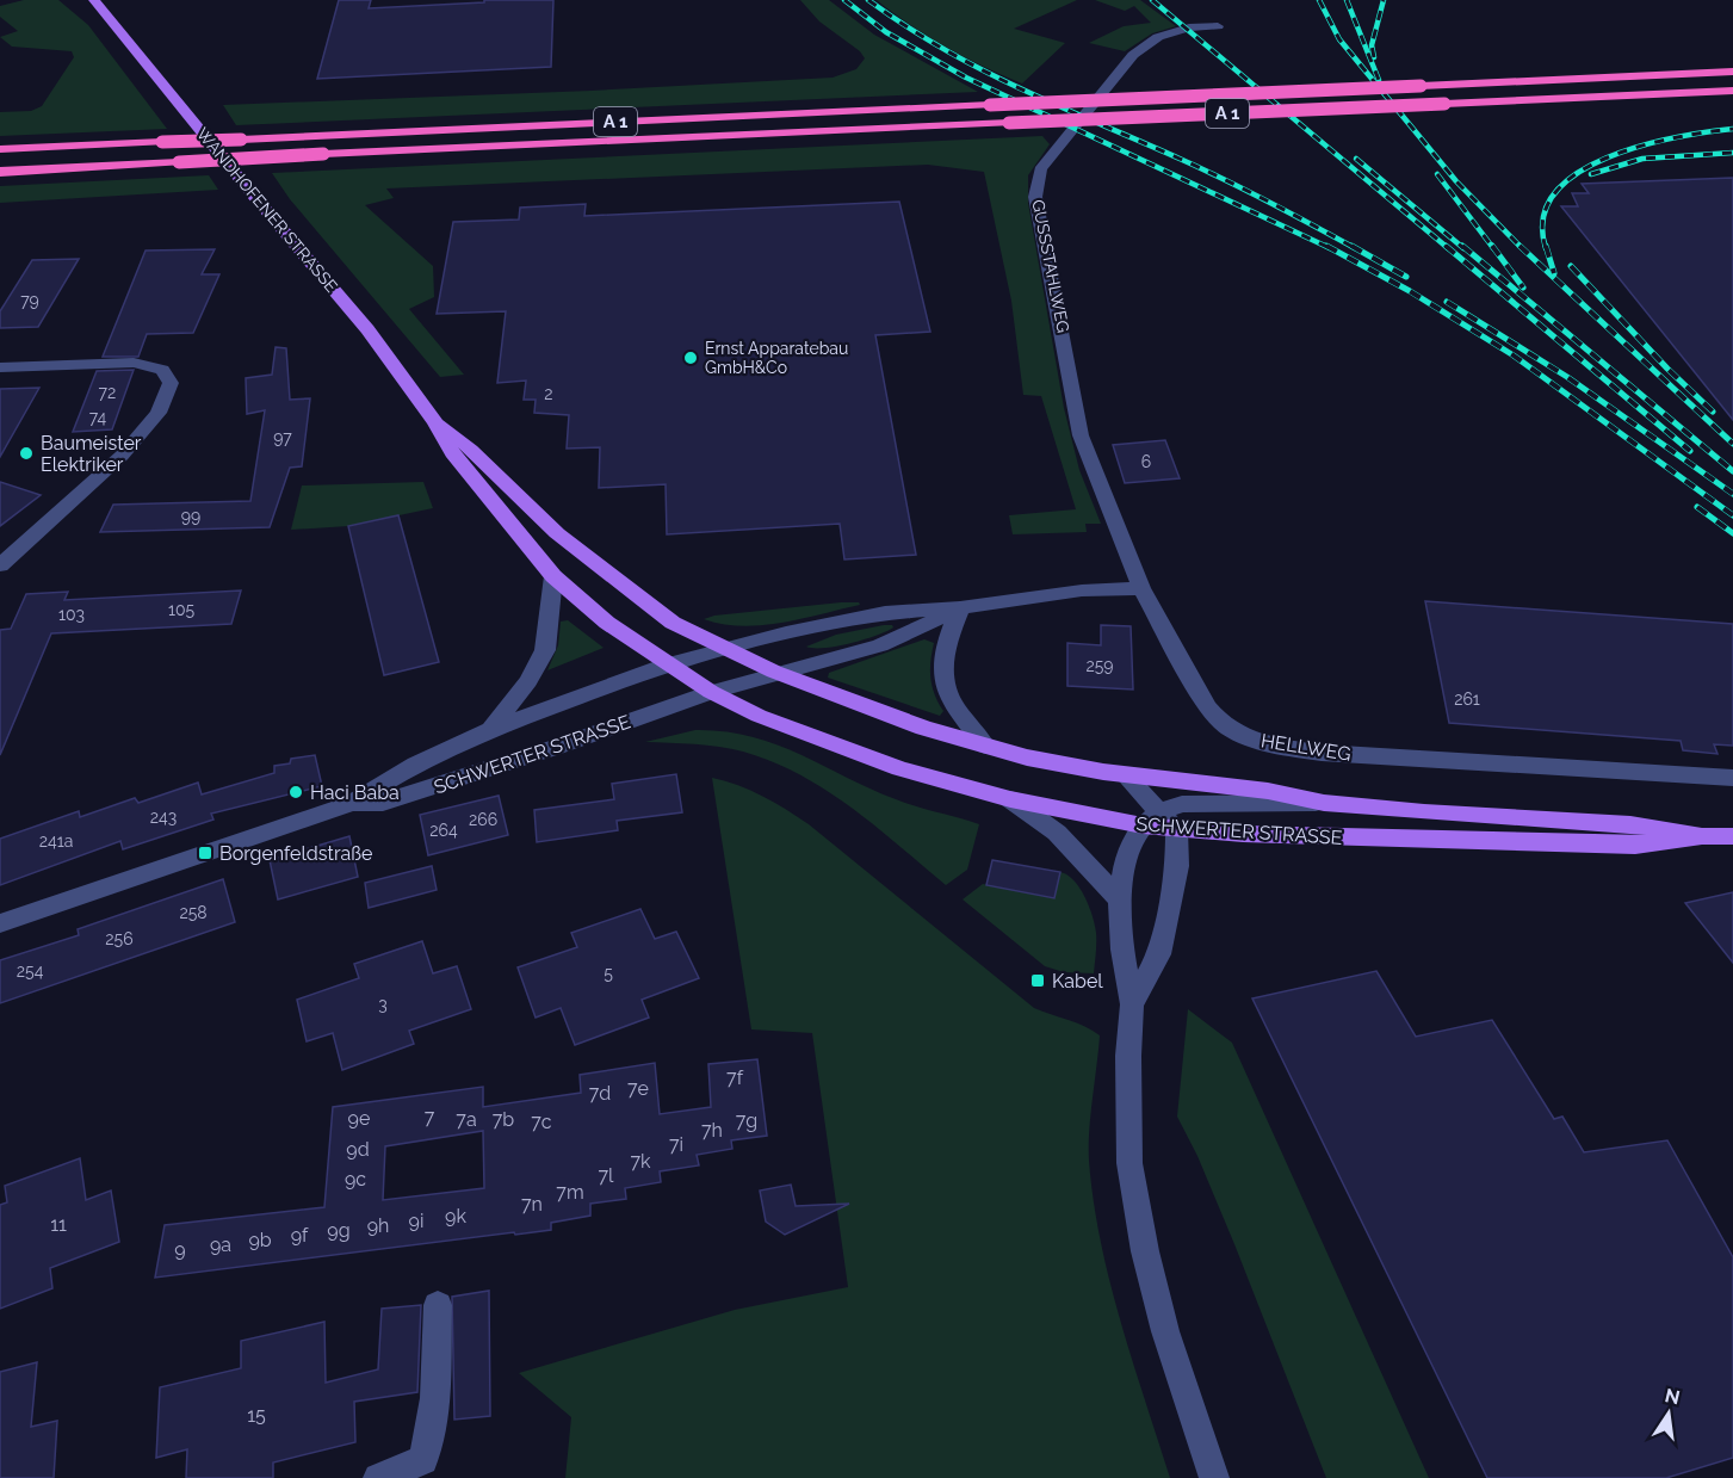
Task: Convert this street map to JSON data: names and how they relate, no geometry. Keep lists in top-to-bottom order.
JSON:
{
  "streets": {
    "highway": ["A 1"],
    "main road": ["WANDHOFENER STRASSE", "SCHWERTER STRASSE"],
    "street": ["GUSSSTAHLWEG", "HELLWEG"]
  },
  "crossings": [
    ["WANDHOFENER STRASSE", "SCHWERTER STRASSE"],
    ["GUSSSTAHLWEG", "HELLWEG"]
  ],
  "places": {
    "other": ["Ernst Apparatebau GmbH&Co", "Baumeister Elektriker", "Haci Baba"],
    "transit": ["Borgenfeldstraße", "Kabel"]
  },
  "house_numbers": [
    "79",
    "72",
    "2",
    "74",
    "97",
    "6",
    "99",
    "105",
    "103",
    "259",
    "261",
    "243",
    "266",
    "264",
    "241a",
    "258",
    "256",
    "254",
    "5",
    "3",
    "7f",
    "7e",
    "7d",
    "7",
    "9e",
    "7a",
    "7b",
    "7g",
    "7c",
    "7h",
    "7i",
    "9d",
    "7k",
    "7l",
    "9c",
    "7m",
    "7n",
    "9k",
    "9i",
    "11",
    "9h",
    "9g",
    "9f",
    "9b",
    "9a",
    "9",
    "15"
  ],
  "north": "top"
}
